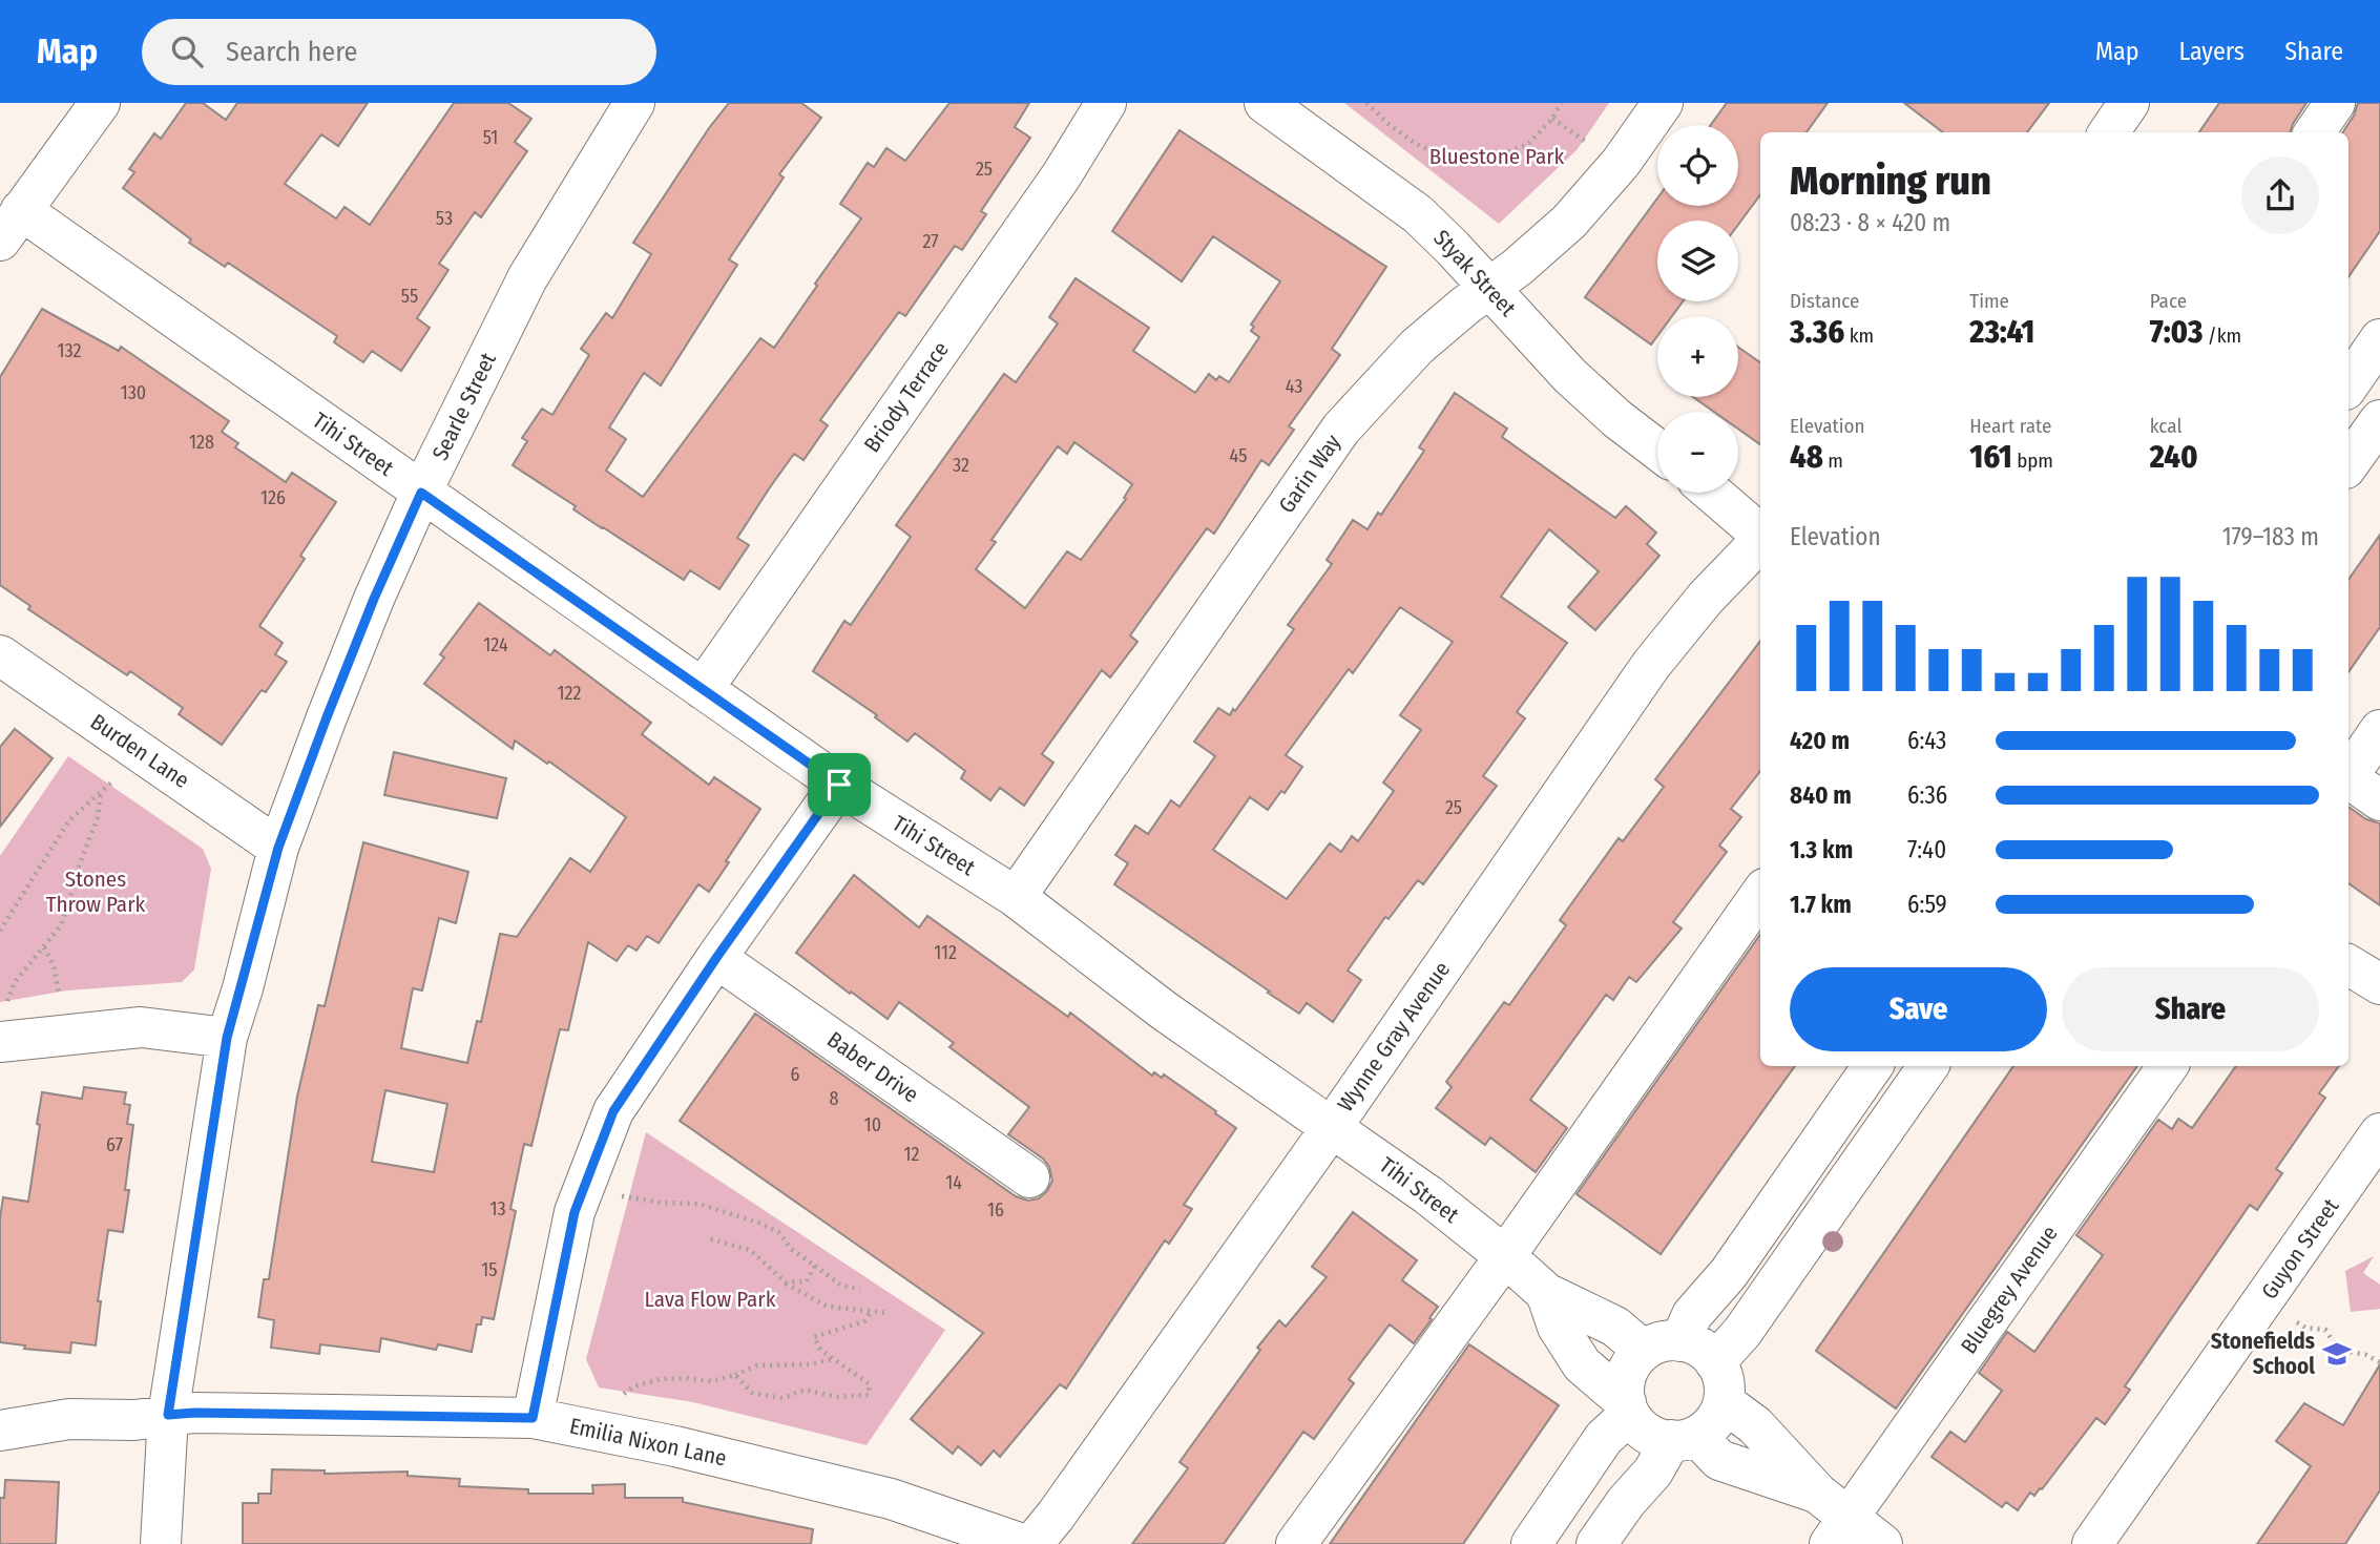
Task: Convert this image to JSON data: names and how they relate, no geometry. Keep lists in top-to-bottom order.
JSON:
{
  "streets": {
    "street": [
      "Styak Street",
      "Briody Terrace",
      "Searle Street",
      "Tihi Street",
      "Garin Way",
      "Burden Lane",
      "Wynne Gray Avenue",
      "Baber Drive",
      "Guyon Street",
      "Bluegrey Avenue",
      "Emilia Nixon Lane"
    ]
  },
  "crossings": [
    ["Styak Street", "Garin Way"],
    ["Briody Terrace", "Tihi Street"],
    ["Searle Street", "Tihi Street"],
    ["Searle Street", "Burden Lane"],
    ["Searle Street", "Emilia Nixon Lane"],
    ["Tihi Street", "Garin Way"],
    ["Tihi Street", "Wynne Gray Avenue"]
  ],
  "parks": ["Bluestone Park", "Stones Throw Park", "Lava Flow Park"],
  "places": {
    "school or university": ["Stonefields School"]
  },
  "house_numbers": [
    "51",
    "25",
    "53",
    "27",
    "55",
    "132",
    "43",
    "130",
    "128",
    "45",
    "32",
    "126",
    "124",
    "122",
    "25",
    "112",
    "6",
    "8",
    "10",
    "67",
    "12",
    "14",
    "13",
    "16",
    "15"
  ],
  "page": {
    "header": "Map",
    "search": "Search here",
    "nav": ["Map", "Layers", "Share"],
    "map_buttons": ["+", "−"],
    "heading": ["Morning run", "08:23 · 8 × 420 m"],
    "stats": [
      ["Distance", "3.36 km"],
      ["Time", "23:41"],
      ["Pace", "7:03 /km"],
      ["Elevation", "48 m"],
      ["Heart rate", "161 bpm"],
      ["kcal", "240"]
    ],
    "chart": ["Elevation", "179–183 m"],
    "list": [
      {
        "name": "420 m",
        "note": "6:43"
      },
      {
        "name": "840 m",
        "note": "6:36"
      },
      {
        "name": "1.3 km",
        "note": "7:40"
      },
      {
        "name": "1.7 km",
        "note": "6:59"
      }
    ],
    "buttons": ["Save", "Share"]
  }
}
